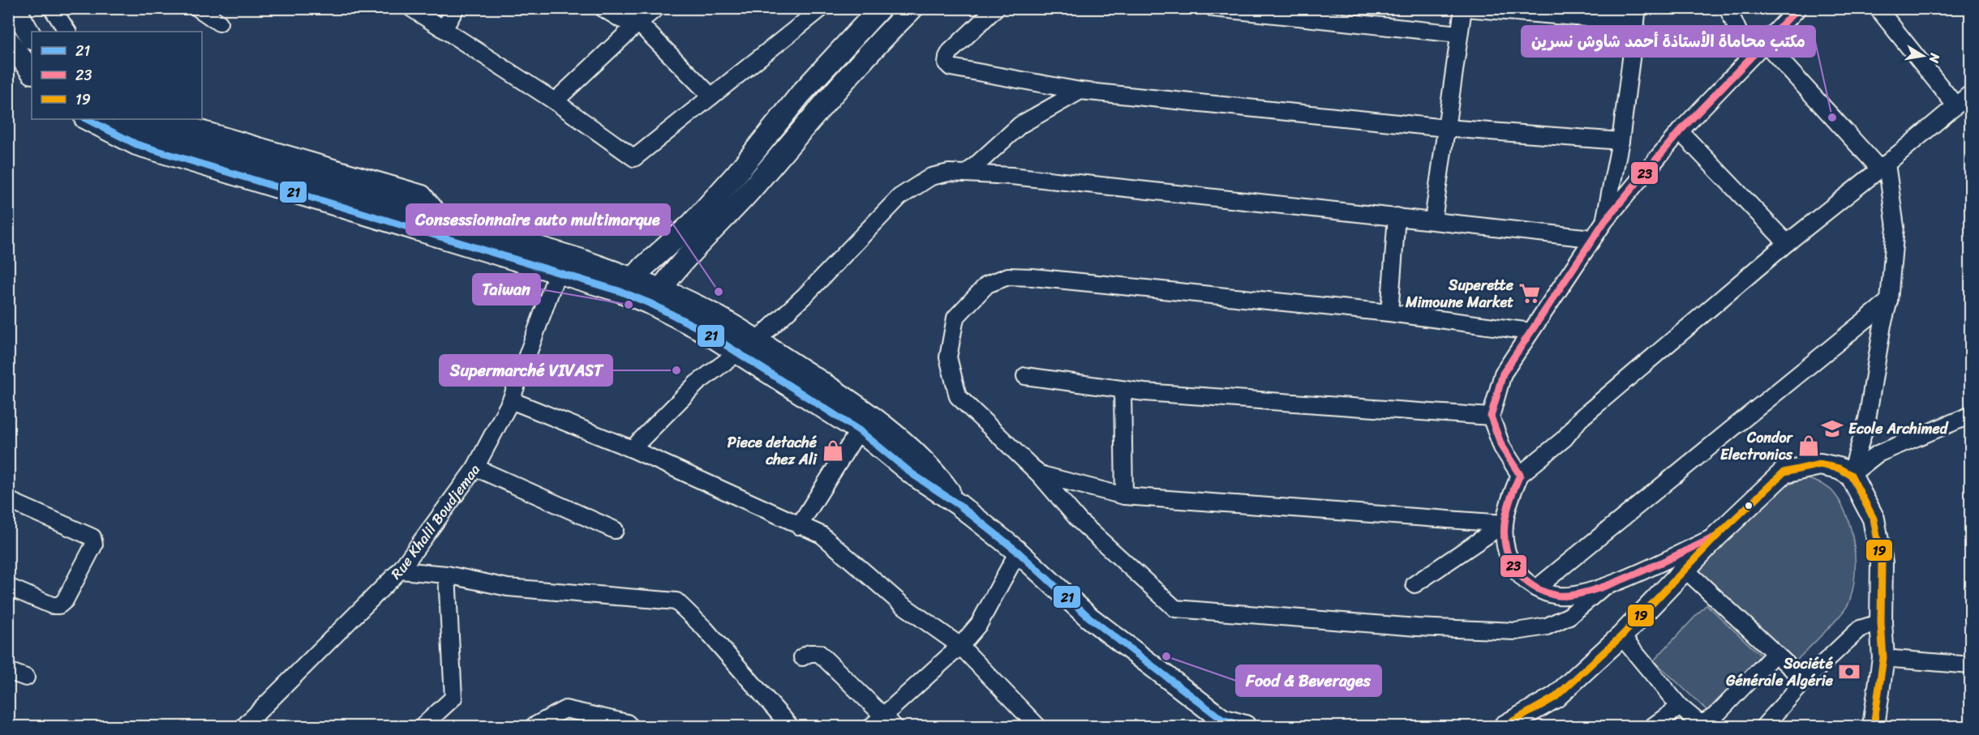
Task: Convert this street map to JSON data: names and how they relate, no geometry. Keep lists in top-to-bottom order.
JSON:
{
  "streets": {
    "street": ["Rue Khalil Boudjemaa"]
  },
  "places": {
    "other": [
      "مكتب محاماة الأستاذة أحمد شاوش نسرين",
      "Consessionnaire auto multimarque",
      "Taiwan",
      "Supermarché VIVAST",
      "Food & Beverages"
    ],
    "supermarket": ["Superette Mimoune Market"],
    "school or university": ["Ecole Archimed"],
    "shop": ["Condor Electronics", "Piece detaché chez Ali"],
    "bank": ["Société Générale Algérie"]
  },
  "lines": ["transit line 23", "transit line 21", "transit line 19"],
  "legend": ["21", "23", "19"],
  "north": "right"
}
